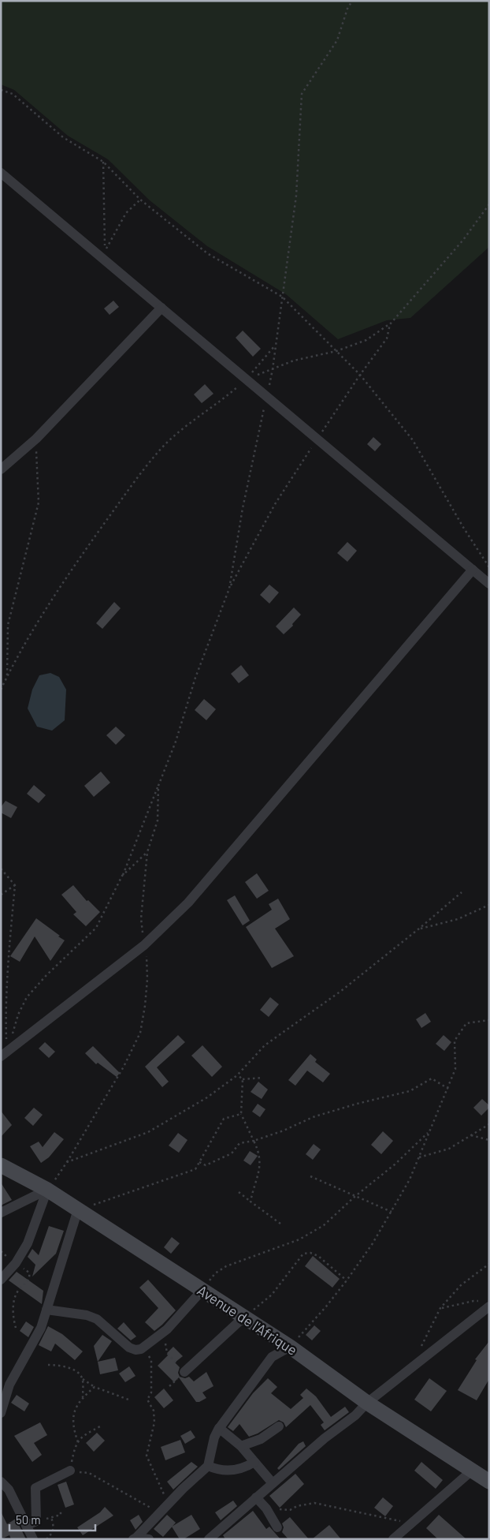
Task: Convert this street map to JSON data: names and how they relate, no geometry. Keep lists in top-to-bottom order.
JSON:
{
  "streets": {
    "main road": ["Avenue de l'Afrique"]
  },
  "scale_bar": "50 m"
}
